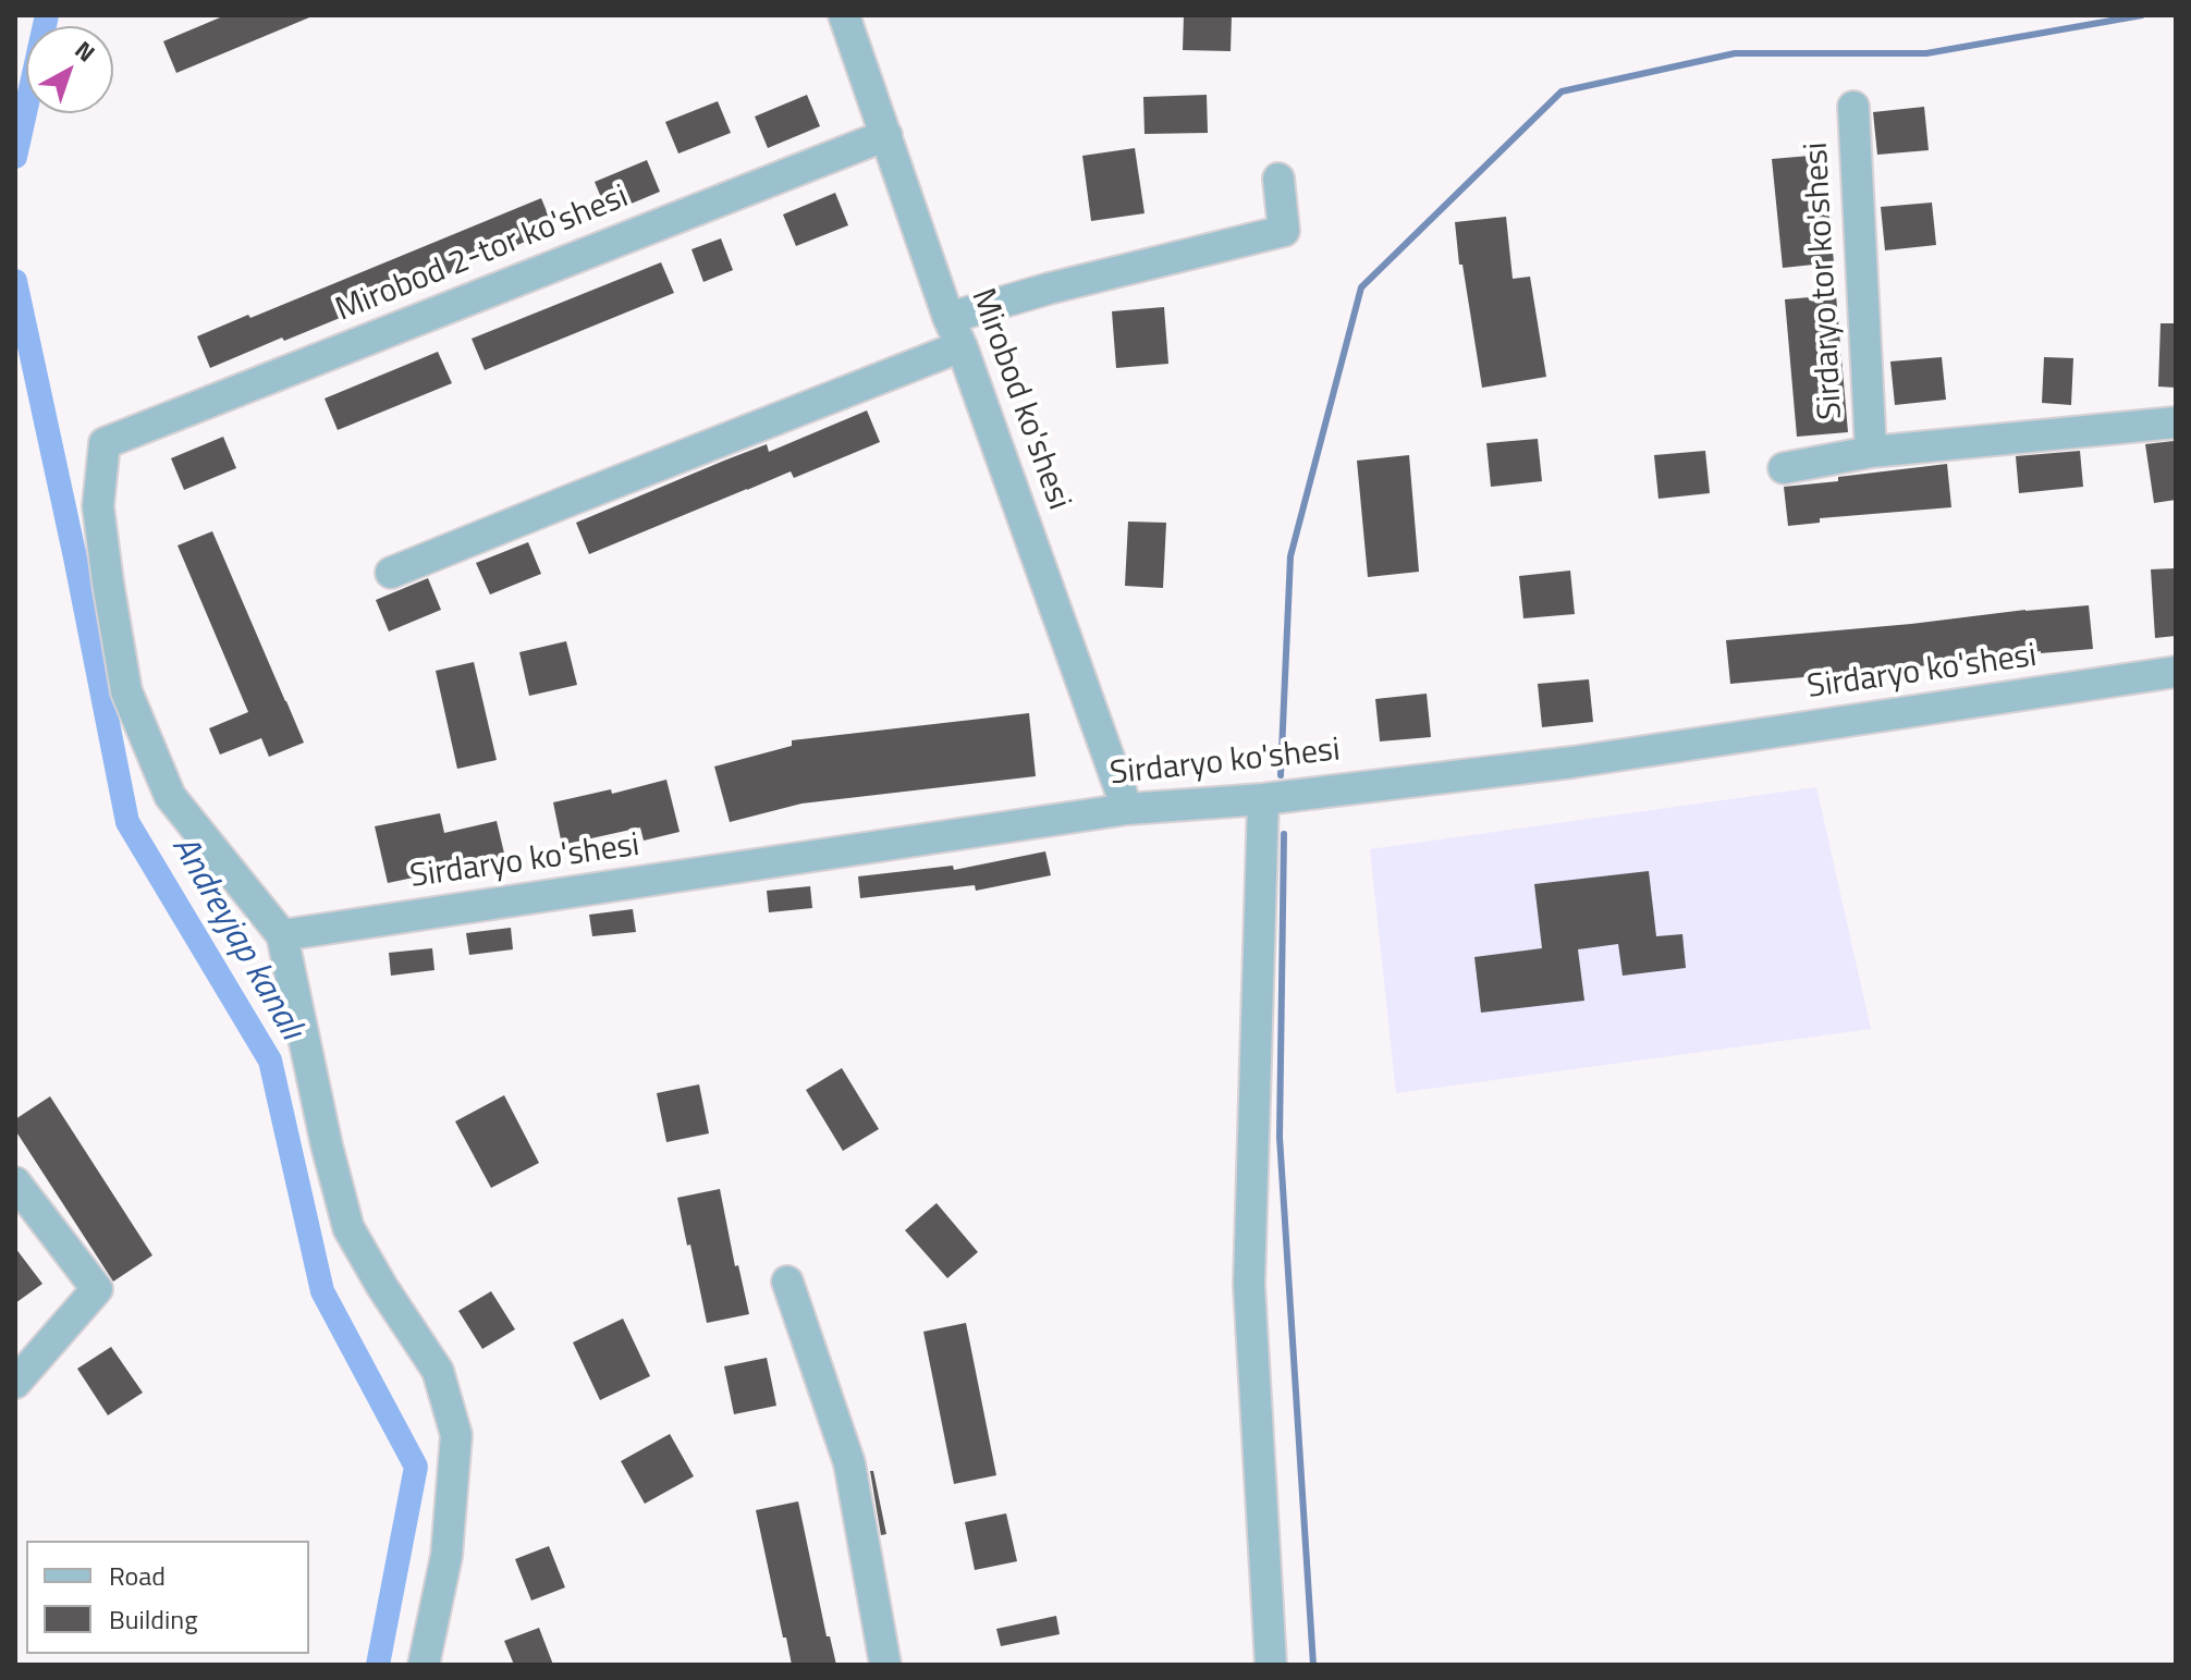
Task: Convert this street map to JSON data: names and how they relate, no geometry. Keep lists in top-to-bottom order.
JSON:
{
  "streets": {
    "street": [
      "Mirobod 2-tor ko'shesi",
      "Sirdaryo tor ko'shesi",
      "Mirobod ko'shesi",
      "Sirdaryo ko'shesi"
    ]
  },
  "crossings": [
    ["Mirobod 2-tor ko'shesi", "Mirobod ko'shesi"],
    ["Mirobod 2-tor ko'shesi", "Sirdaryo ko'shesi"],
    ["Mirobod ko'shesi", "Sirdaryo ko'shesi"]
  ],
  "water": ["Andreyjap kanalı"],
  "legend": ["Road", "Building"],
  "north": "top right"
}
